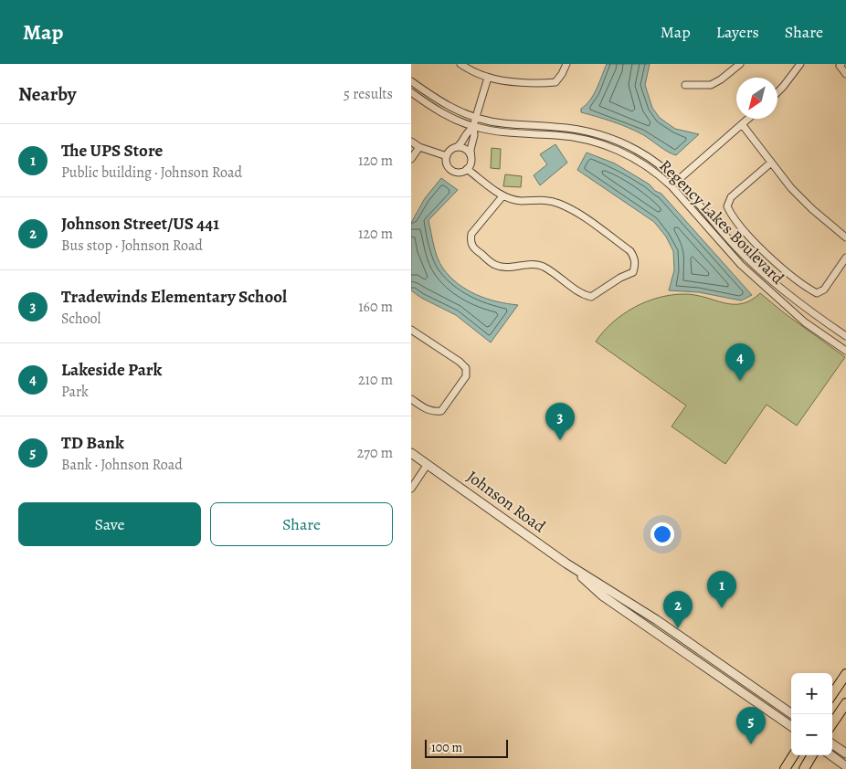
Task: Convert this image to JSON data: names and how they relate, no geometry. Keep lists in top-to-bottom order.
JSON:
{
  "streets": {
    "street": ["Regency Lakes Boulevard", "Johnson Road"]
  },
  "scale_bar": "100 m",
  "north": "bottom left",
  "page": {
    "header": "Map",
    "nav": ["Map", "Layers", "Share"],
    "heading": ["Nearby", "5 results"],
    "list": [
      {
        "mark": "1",
        "name": "The UPS Store",
        "note": "Public building · Johnson Road",
        "value": "120 m"
      },
      {
        "mark": "2",
        "name": "Johnson Street/US 441",
        "note": "Bus stop · Johnson Road",
        "value": "120 m"
      },
      {
        "mark": "3",
        "name": "Tradewinds Elementary School",
        "note": "School",
        "value": "160 m"
      },
      {
        "mark": "4",
        "name": "Lakeside Park",
        "note": "Park",
        "value": "210 m"
      },
      {
        "mark": "5",
        "name": "TD Bank",
        "note": "Bank · Johnson Road",
        "value": "270 m"
      }
    ],
    "pins": [
      "4",
      "3",
      "1",
      "2",
      "5"
    ],
    "buttons": ["Save", "Share"],
    "map_buttons": ["+", "−"],
    "scale": "100 m"
  }
}
